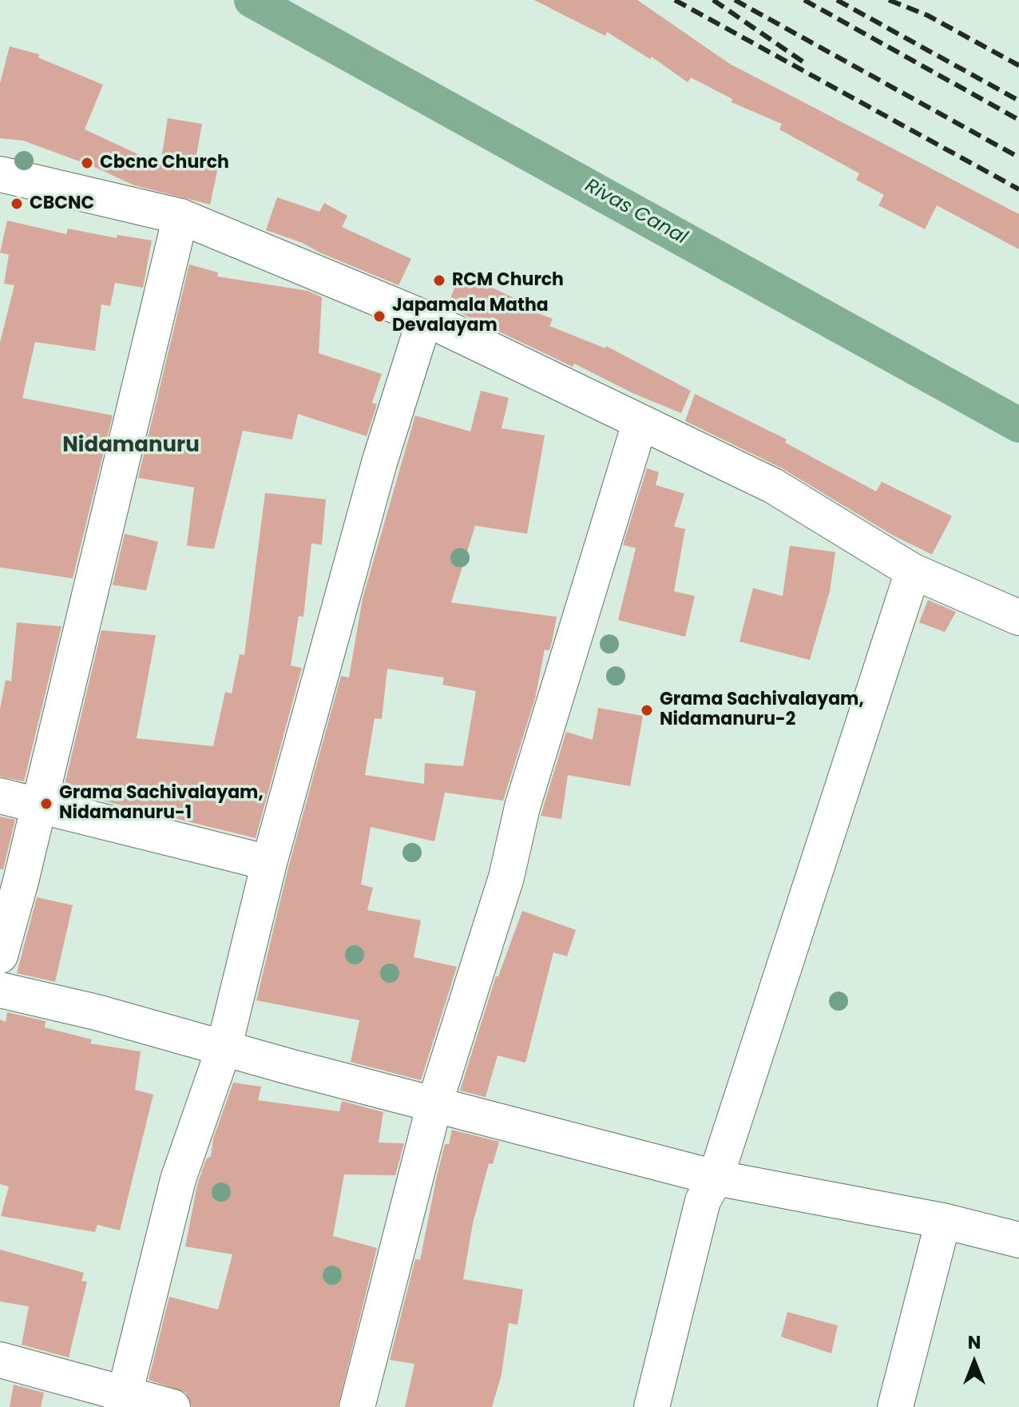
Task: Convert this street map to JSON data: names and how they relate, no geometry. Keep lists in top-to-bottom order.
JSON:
{
  "districts": ["Nidamanuru"],
  "water": ["Rivas Canal"],
  "places": [
    "Cbcnc Church",
    "CBCNC",
    "RCM Church",
    "Japamala Matha Devalayam",
    "Grama Sachivalayam, Nidamanuru-2",
    "Grama Sachivalayam, Nidamanuru-1"
  ],
  "north": "top"
}
